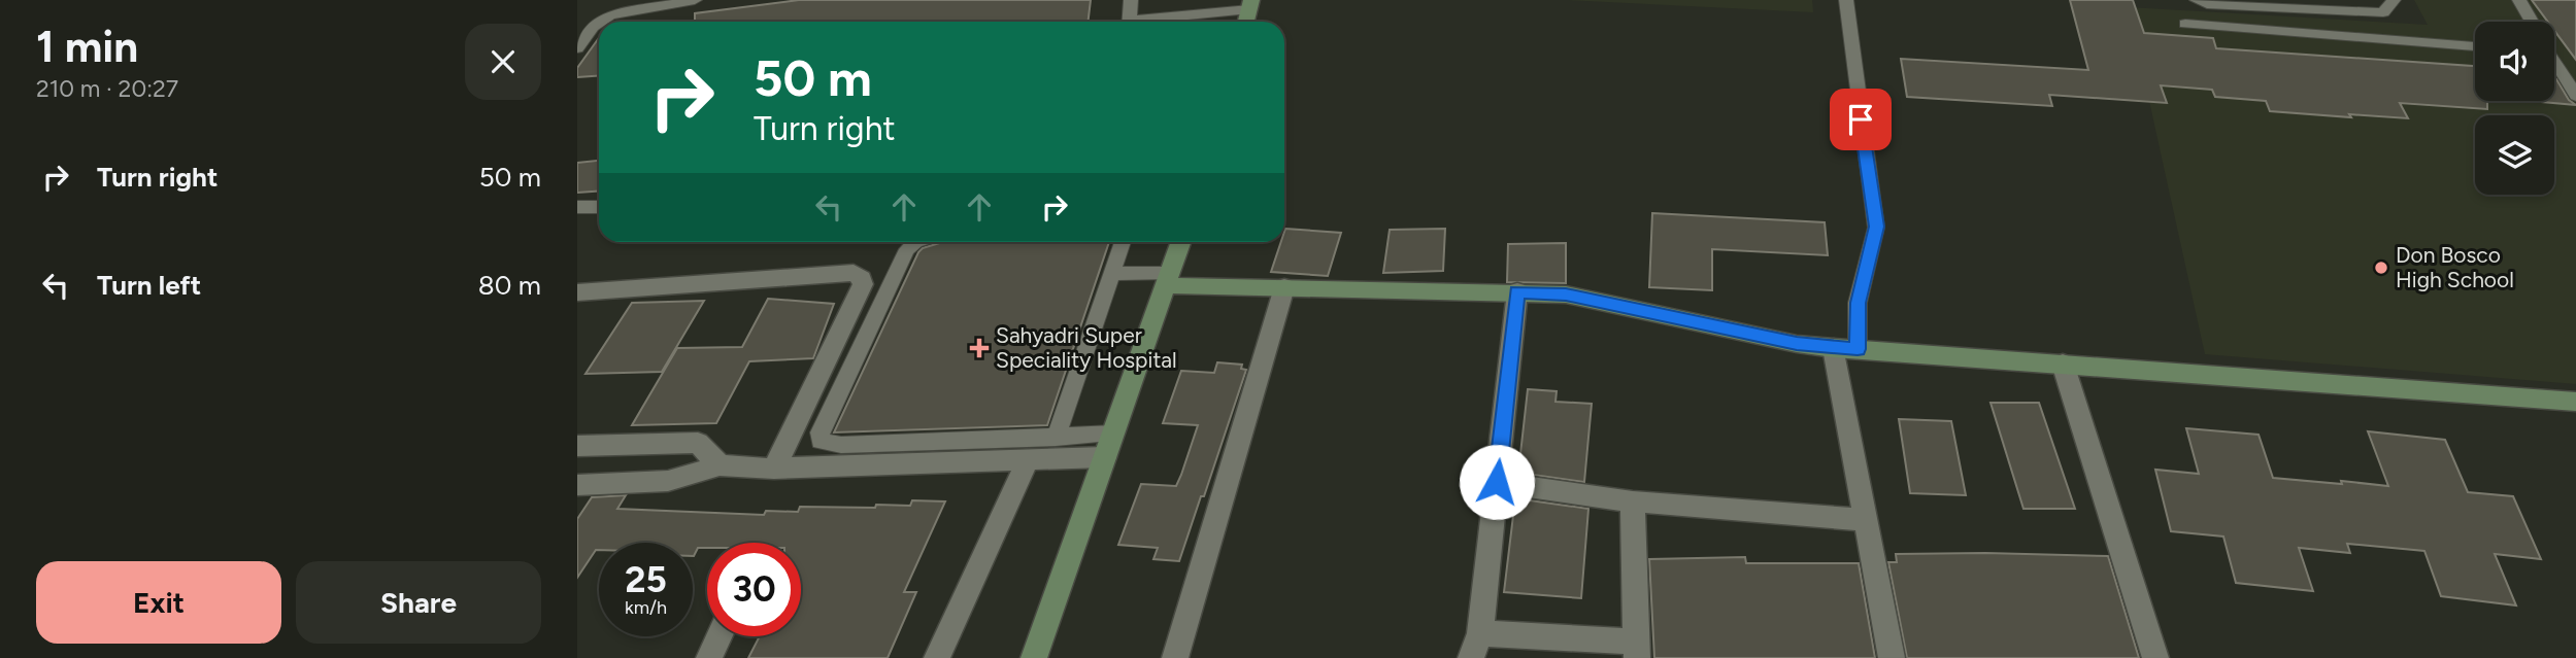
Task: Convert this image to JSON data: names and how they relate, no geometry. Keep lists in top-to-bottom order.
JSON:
{
  "places": {
    "other": ["Don Bosco High School"],
    "health": ["Sahyadri Super Speciality Hospital"]
  },
  "page": {
    "heading": ["1 min", "210 m · 20:27"],
    "turn": ["50 m", "Turn right"],
    "list": [
      {
        "name": "Turn right",
        "value": "50 m"
      },
      {
        "name": "Turn left",
        "value": "80 m"
      }
    ],
    "speed": "25 km/h",
    "limit": "30",
    "buttons": ["Exit", "Share"]
  }
}
